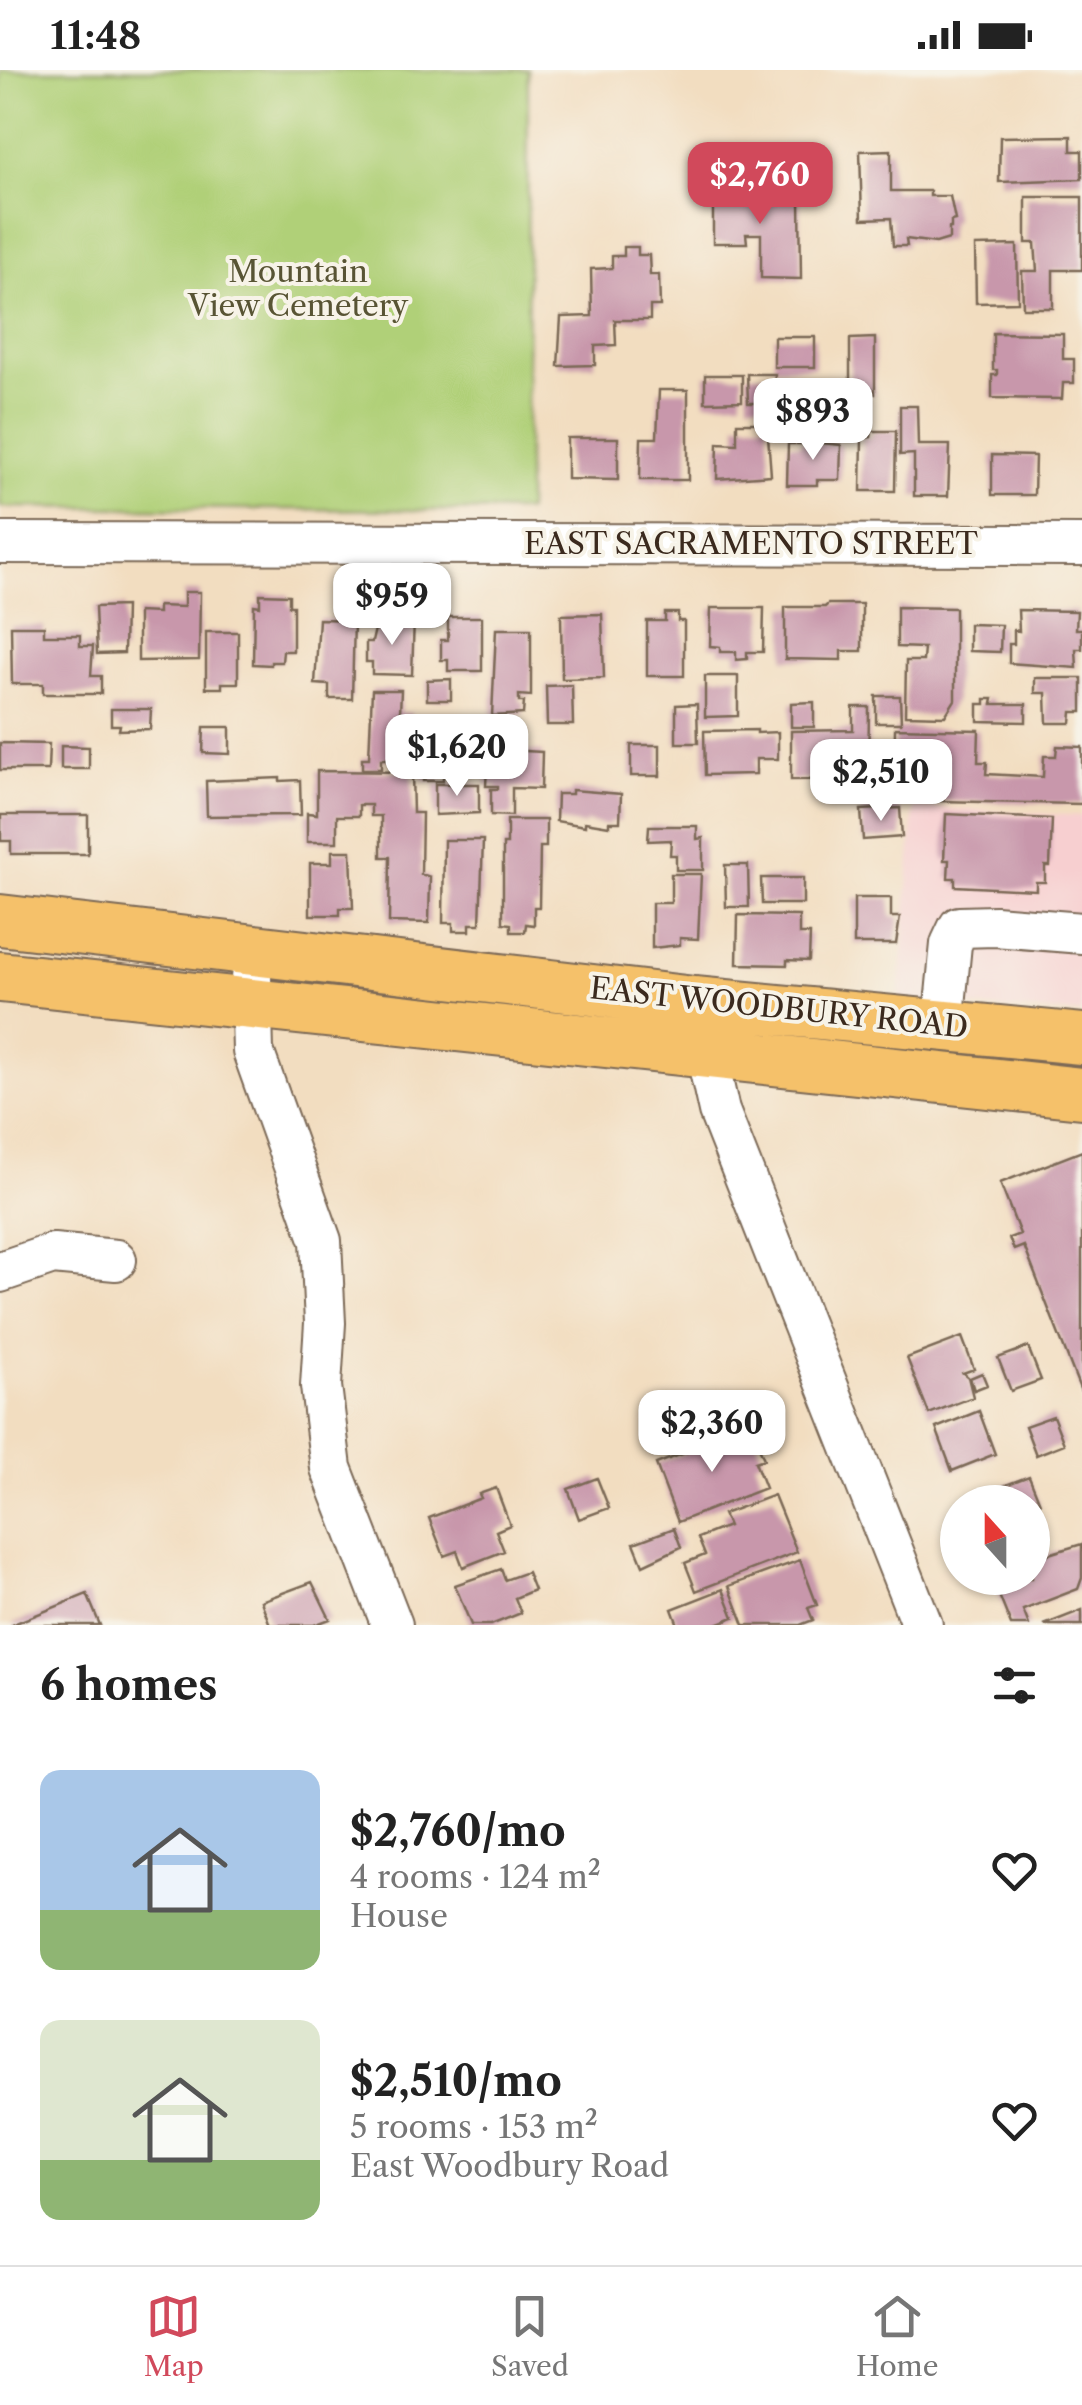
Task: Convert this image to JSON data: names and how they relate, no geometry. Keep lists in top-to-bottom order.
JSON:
{
  "streets": {
    "main road": ["EAST WOODBURY ROAD"],
    "street": ["EAST SACRAMENTO STREET"]
  },
  "parks": ["Mountain View Cemetery"],
  "north": "top",
  "page": {
    "status": "11:48",
    "price": [
      "$2,760",
      "$893",
      "$959",
      "$1,620",
      "$2,510",
      "$2,360"
    ],
    "heading": "6 homes",
    "list": [
      {
        "name": "$2,760/mo",
        "note": "4 rooms · 124 m² · House"
      },
      {
        "name": "$2,510/mo",
        "note": "5 rooms · 153 m² · East Woodbury Road"
      }
    ],
    "tabs": ["Map", "Saved", "Home"]
  }
}
